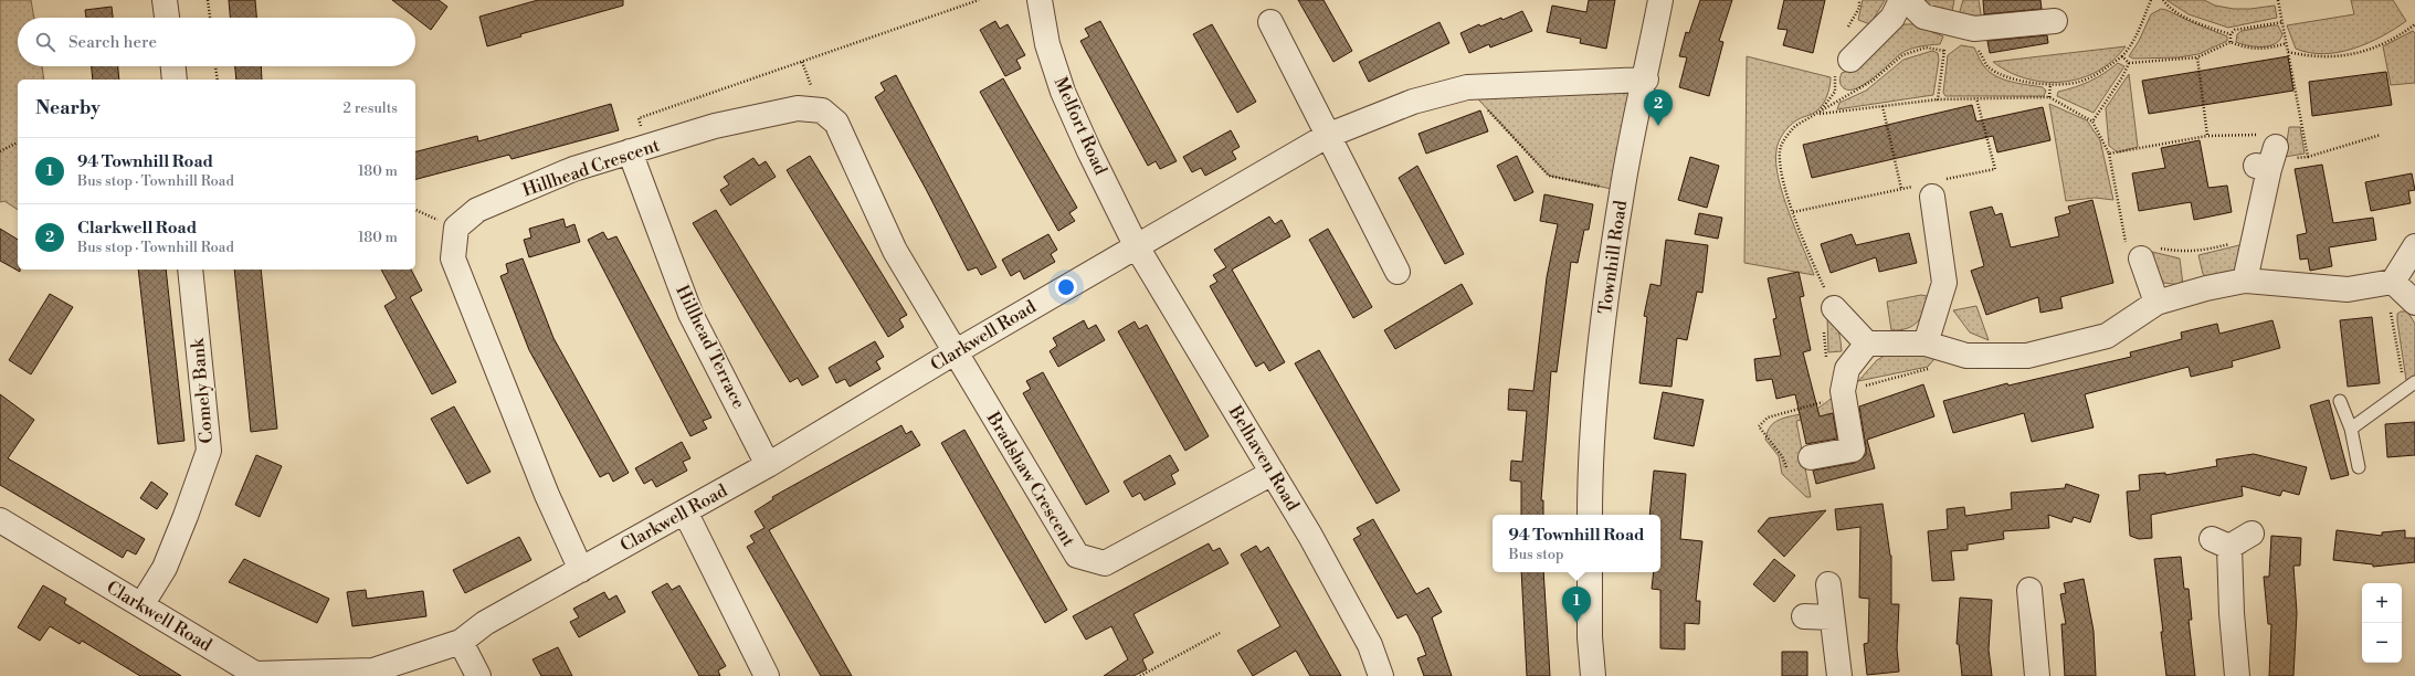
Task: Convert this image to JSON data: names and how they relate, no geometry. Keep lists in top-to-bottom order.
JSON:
{
  "streets": {
    "street": [
      "Melfort Road",
      "Hillhead Crescent",
      "Townhill Road",
      "Clarkwell Road",
      "Hillhead Terrace",
      "Comely Bank",
      "Belhaven Road",
      "Bradshaw Crescent"
    ]
  },
  "crossings": [
    ["Melfort Road", "Clarkwell Road"],
    ["Melfort Road", "Belhaven Road"],
    ["Hillhead Crescent", "Clarkwell Road"],
    ["Hillhead Crescent", "Hillhead Terrace"],
    ["Hillhead Crescent", "Bradshaw Crescent"],
    ["Townhill Road", "Clarkwell Road"],
    ["Clarkwell Road", "Hillhead Terrace"],
    ["Clarkwell Road", "Comely Bank"],
    ["Clarkwell Road", "Belhaven Road"],
    ["Clarkwell Road", "Bradshaw Crescent"],
    ["Belhaven Road", "Bradshaw Crescent"]
  ],
  "page": {
    "search": "Search here",
    "heading": ["Nearby", "2 results"],
    "pins": ["2", "1"],
    "list": [
      {
        "mark": "1",
        "name": "94 Townhill Road",
        "note": "Bus stop · Townhill Road",
        "value": "180 m"
      },
      {
        "mark": "2",
        "name": "Clarkwell Road",
        "note": "Bus stop · Townhill Road",
        "value": "180 m"
      }
    ],
    "popup": ["94 Townhill Road", "Bus stop"],
    "map_buttons": ["+", "−"]
  }
}
